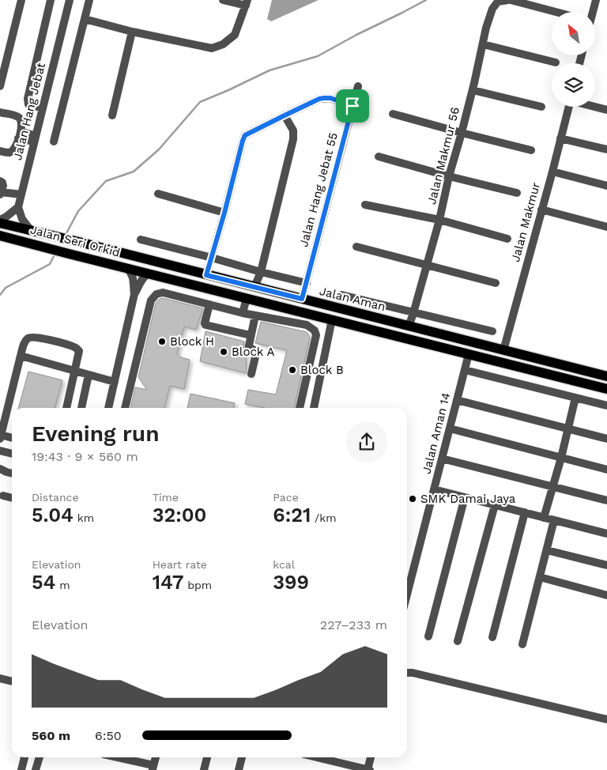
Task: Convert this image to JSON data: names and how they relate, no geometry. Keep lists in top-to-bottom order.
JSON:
{
  "streets": {
    "main road": ["Jalan Seri Orkid", "Jalan Aman"],
    "street": [
      "Jalan Hang Jebat",
      "Jalan Makmur 56",
      "Jalan Hang Jebat 55",
      "Jalan Makmur",
      "Jalan Aman 14"
    ]
  },
  "crossings": [
    ["Jalan Makmur 56", "Jalan Aman"],
    ["Jalan Hang Jebat 55", "Jalan Aman"],
    ["Jalan Makmur", "Jalan Aman"]
  ],
  "places": [
    "Block H",
    "Block A",
    "Block B",
    "SMK Damai Jaya"
  ],
  "north": "top left",
  "page": {
    "heading": ["Evening run", "19:43 · 9 × 560 m"],
    "stats": [
      ["Distance", "5.04 km"],
      ["Time", "32:00"],
      ["Pace", "6:21 /km"],
      ["Elevation", "54 m"],
      ["Heart rate", "147 bpm"],
      ["kcal", "399"]
    ],
    "chart": ["Elevation", "227–233 m"],
    "list": [
      {
        "name": "560 m",
        "note": "6:50"
      }
    ]
  }
}
